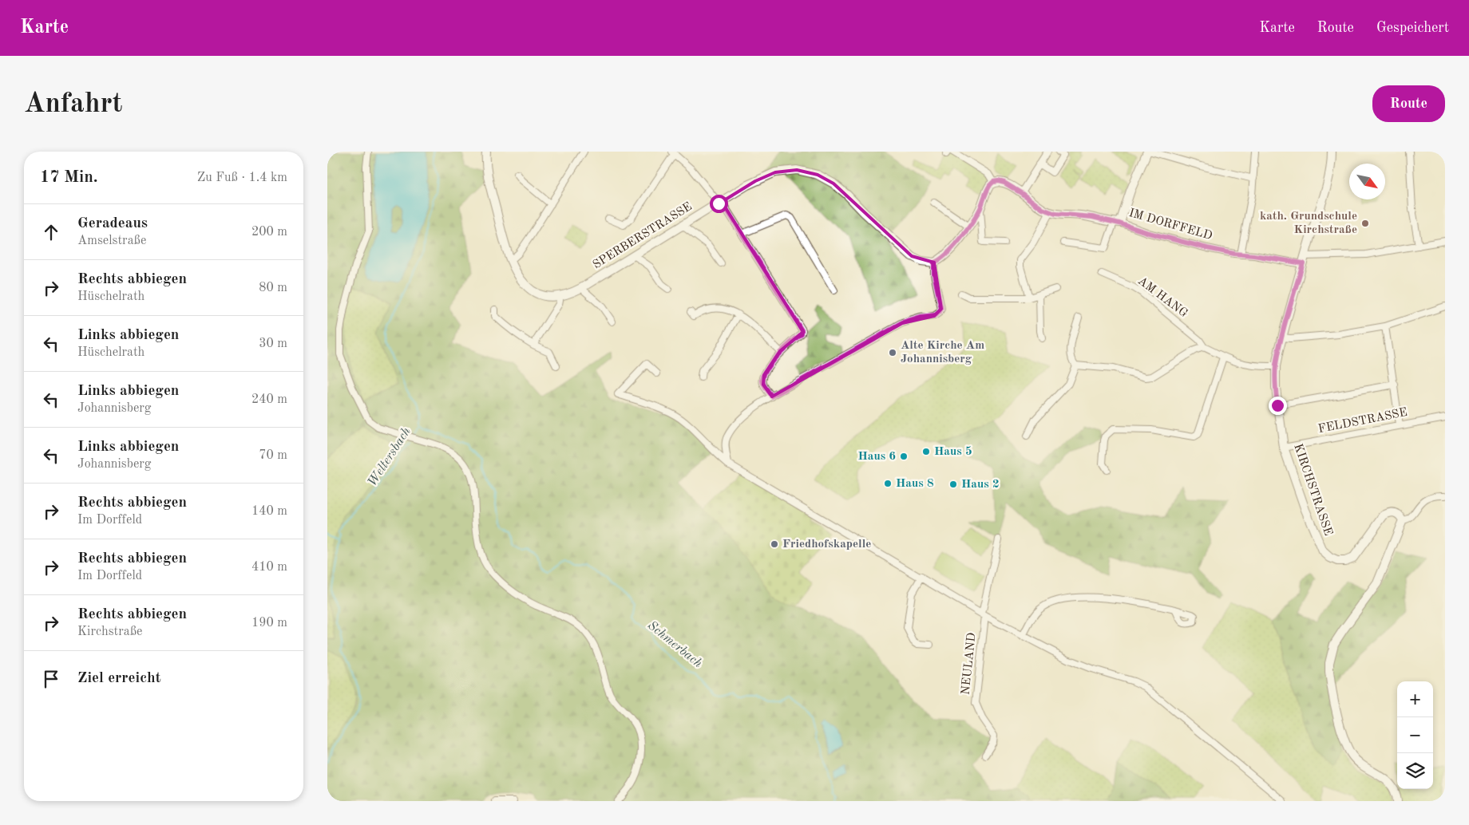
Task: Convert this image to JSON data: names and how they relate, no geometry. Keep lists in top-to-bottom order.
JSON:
{
  "streets": {
    "street": [
      "IM DORFFELD",
      "SPERBERSTRASSE",
      "AM HANG",
      "FELDSTRASSE",
      "KIRCHSTRASSE",
      "NEULAND"
    ]
  },
  "crossings": [
    ["IM DORFFELD", "KIRCHSTRASSE"],
    ["AM HANG", "KIRCHSTRASSE"],
    ["FELDSTRASSE", "KIRCHSTRASSE"]
  ],
  "water": ["Weltersbach", "Schmerbach"],
  "places": [
    "kath. Grundschule Kirchstraße",
    "Alte Kirche Am Johannisberg",
    "Haus 5",
    "Haus 6",
    "Haus 8",
    "Haus 2",
    "Friedhofskapelle"
  ],
  "north": "bottom right",
  "page": {
    "header": "Karte",
    "nav": ["Karte", "Route", "Gespeichert"],
    "buttons": "Route",
    "title": "Anfahrt",
    "heading": ["17 Min.", "Zu Fuß · 1.4 km"],
    "list": [
      ["Geradeaus", "Amselstraße", "200 m"],
      ["Rechts abbiegen", "Hüschelrath", "80 m"],
      ["Links abbiegen", "Hüschelrath", "30 m"],
      ["Links abbiegen", "Johannisberg", "240 m"],
      ["Links abbiegen", "Johannisberg", "70 m"],
      ["Rechts abbiegen", "Im Dorffeld", "140 m"],
      ["Rechts abbiegen", "Im Dorffeld", "410 m"],
      ["Rechts abbiegen", "Kirchstraße", "190 m"],
      "Ziel erreicht"
    ],
    "map_buttons": ["+", "−"]
  }
}
